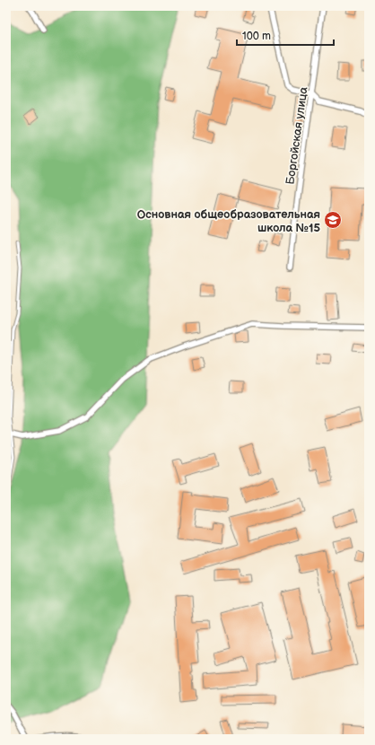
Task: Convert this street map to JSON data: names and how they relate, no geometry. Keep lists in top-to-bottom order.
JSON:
{
  "streets": {
    "street": ["Боргойская улица"]
  },
  "places": {
    "school or university": ["Основная общеобразовательная школа №15"]
  },
  "scale_bar": "100 m"
}
